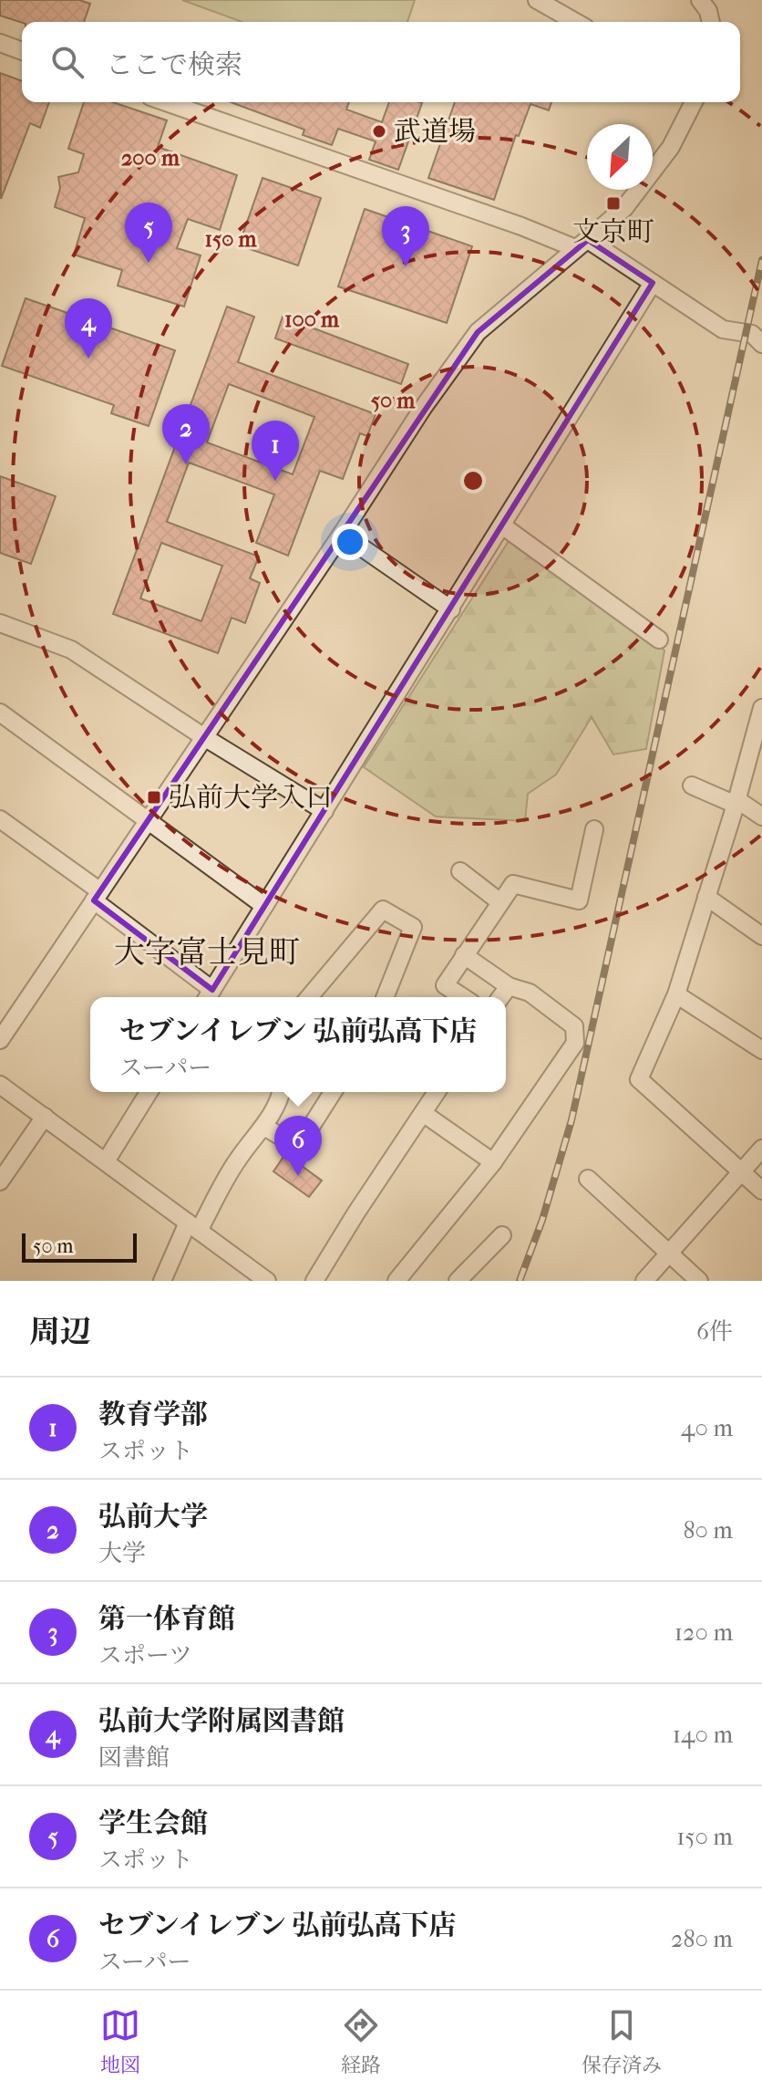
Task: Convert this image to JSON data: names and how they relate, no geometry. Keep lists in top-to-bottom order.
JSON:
{
  "districts": ["大字富士見町"],
  "places": {
    "other": ["武道場"],
    "transit": ["文京町", "弘前大学入口"]
  },
  "scale_bar": "50 m",
  "north": "bottom left",
  "page": {
    "search": "ここで検索",
    "pins": [
      "5",
      "3",
      "4",
      "2",
      "1",
      "6"
    ],
    "popup": ["セブンイレブン 弘前弘高下店", "スーパー"],
    "scale": "50 m",
    "heading": ["周辺", "6件"],
    "list": [
      {
        "mark": "1",
        "name": "教育学部",
        "note": "スポット",
        "value": "40 m"
      },
      {
        "mark": "2",
        "name": "弘前大学",
        "note": "大学",
        "value": "80 m"
      },
      {
        "mark": "3",
        "name": "第一体育館",
        "note": "スポーツ",
        "value": "120 m"
      },
      {
        "mark": "4",
        "name": "弘前大学附属図書館",
        "note": "図書館",
        "value": "140 m"
      },
      {
        "mark": "5",
        "name": "学生会館",
        "note": "スポット",
        "value": "150 m"
      },
      {
        "mark": "6",
        "name": "セブンイレブン 弘前弘高下店",
        "note": "スーパー",
        "value": "280 m"
      }
    ],
    "nav": ["地図", "経路", "保存済み"]
  },
  "rings": [
    "200 m",
    "150 m",
    "100 m",
    "50 m"
  ]
}
